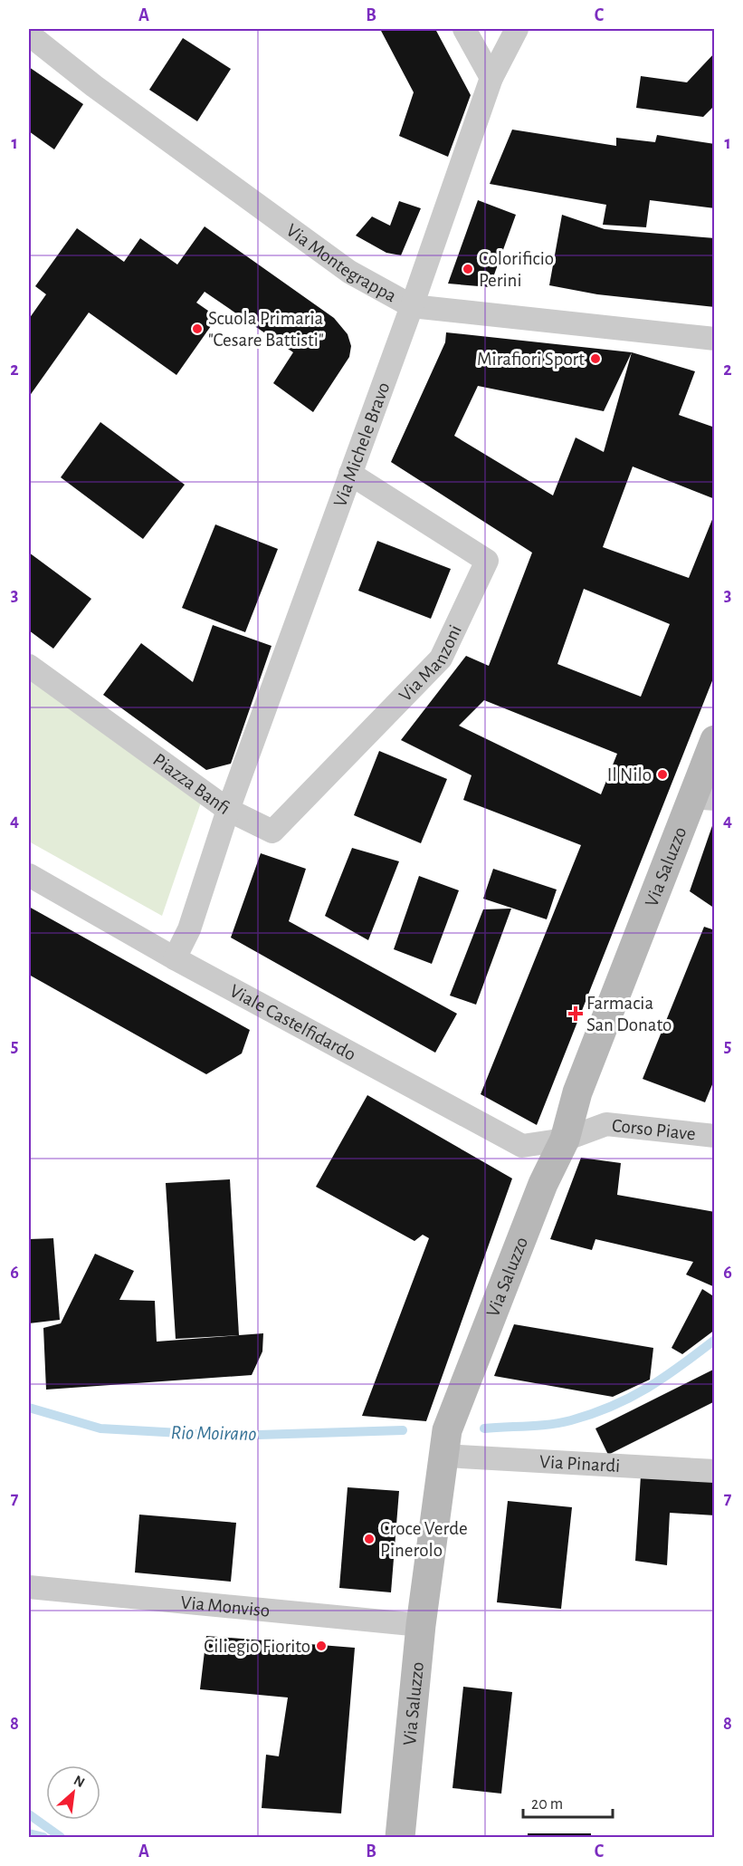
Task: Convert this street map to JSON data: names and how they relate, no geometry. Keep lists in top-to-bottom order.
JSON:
{
  "streets": {
    "main road": ["Via Saluzzo"],
    "street": [
      "Via Montegrappa",
      "Via Michele Bravo",
      "Via Manzoni",
      "Piazza Banfi",
      "Viale Castelfidardo",
      "Corso Piave",
      "Via Pinardi",
      "Via Monviso"
    ]
  },
  "crossings": [
    ["Via Montegrappa", "Via Michele Bravo"],
    ["Via Michele Bravo", "Via Manzoni"],
    ["Via Michele Bravo", "Piazza Banfi"],
    ["Via Manzoni", "Piazza Banfi"],
    ["Piazza Banfi", "Viale Castelfidardo"],
    ["Via Saluzzo", "Viale Castelfidardo"],
    ["Via Saluzzo", "Corso Piave"],
    ["Via Saluzzo", "Via Pinardi"],
    ["Via Saluzzo", "Via Monviso"],
    ["Viale Castelfidardo", "Corso Piave"]
  ],
  "water": ["Rio Moirano"],
  "places": {
    "other": [
      "Colorificio Perini",
      "Scuola Primaria \"Cesare Battisti\"",
      "Mirafiori Sport",
      "Il Nilo",
      "Croce Verde Pinerolo",
      "Ciliegio Fiorito"
    ],
    "health": ["Farmacia San Donato"]
  },
  "scale_bar": "20 m",
  "north": "top right",
  "grid": {
    "columns": ["A", "B", "C"],
    "rows": [
      "1",
      "2",
      "3",
      "4",
      "5",
      "6",
      "7",
      "8"
    ]
  }
}
